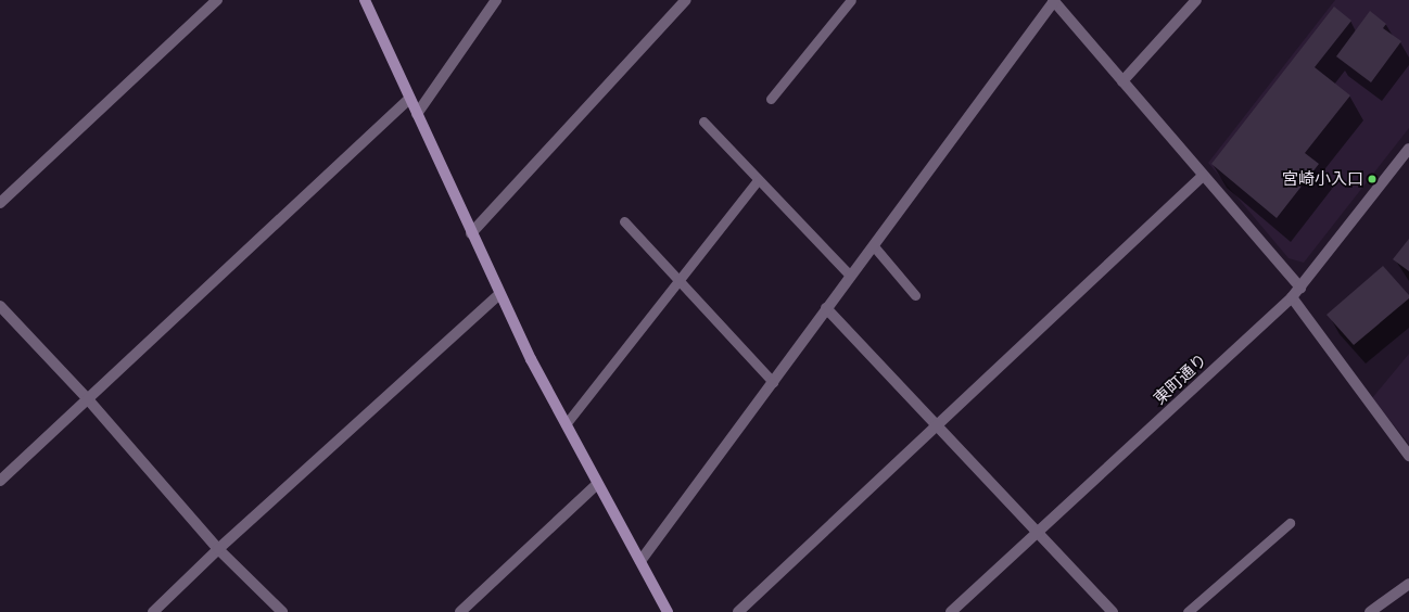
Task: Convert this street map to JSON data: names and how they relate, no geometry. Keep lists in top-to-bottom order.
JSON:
{
  "streets": {
    "street": ["東町通り"]
  },
  "places": ["宮崎小入口"]
}
